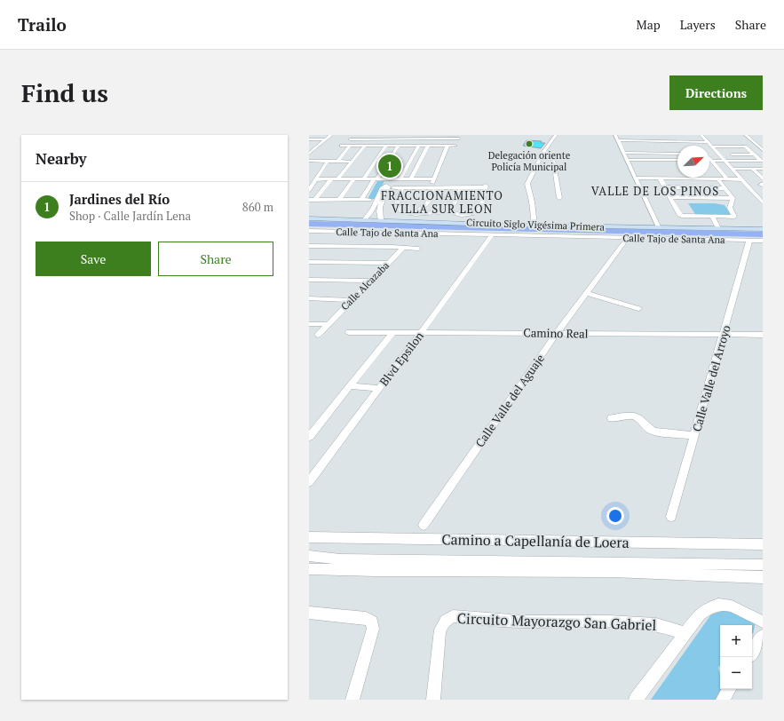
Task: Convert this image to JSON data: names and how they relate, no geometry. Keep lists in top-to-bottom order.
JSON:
{
  "streets": {
    "main road": ["Circuito Siglo Vigésima Primera"],
    "street": [
      "Calle Tajo de Santa Ana",
      "Calle Alcazaba",
      "Camino Real",
      "Blvd Epsilon",
      "Calle Valle del Arroyo",
      "Calle Valle del Aguaje",
      "Camino a Capellanía de Loera",
      "Circuito Mayorazgo San Gabriel"
    ]
  },
  "crossings": [
    ["Calle Tajo de Santa Ana", "Blvd Epsilon"],
    ["Calle Tajo de Santa Ana", "Calle Valle del Arroyo"],
    ["Camino Real", "Blvd Epsilon"],
    ["Camino Real", "Calle Valle del Arroyo"],
    ["Camino Real", "Calle Valle del Aguaje"]
  ],
  "districts": ["VALLE DE LOS PINOS", "FRACCIONAMIENTO VILLA SUR LEON"],
  "places": ["Delegación oriente Policía Municipal"],
  "north": "top right",
  "page": {
    "header": "Trailo",
    "nav": ["Map", "Layers", "Share"],
    "buttons": [
      "Directions",
      ["Save", "Share"]
    ],
    "title": "Find us",
    "heading": "Nearby",
    "pins": "1",
    "list": [
      {
        "mark": "1",
        "name": "Jardines del Río",
        "note": "Shop · Calle Jardín Lena",
        "value": "860 m"
      }
    ],
    "map_buttons": ["+", "−"]
  }
}
